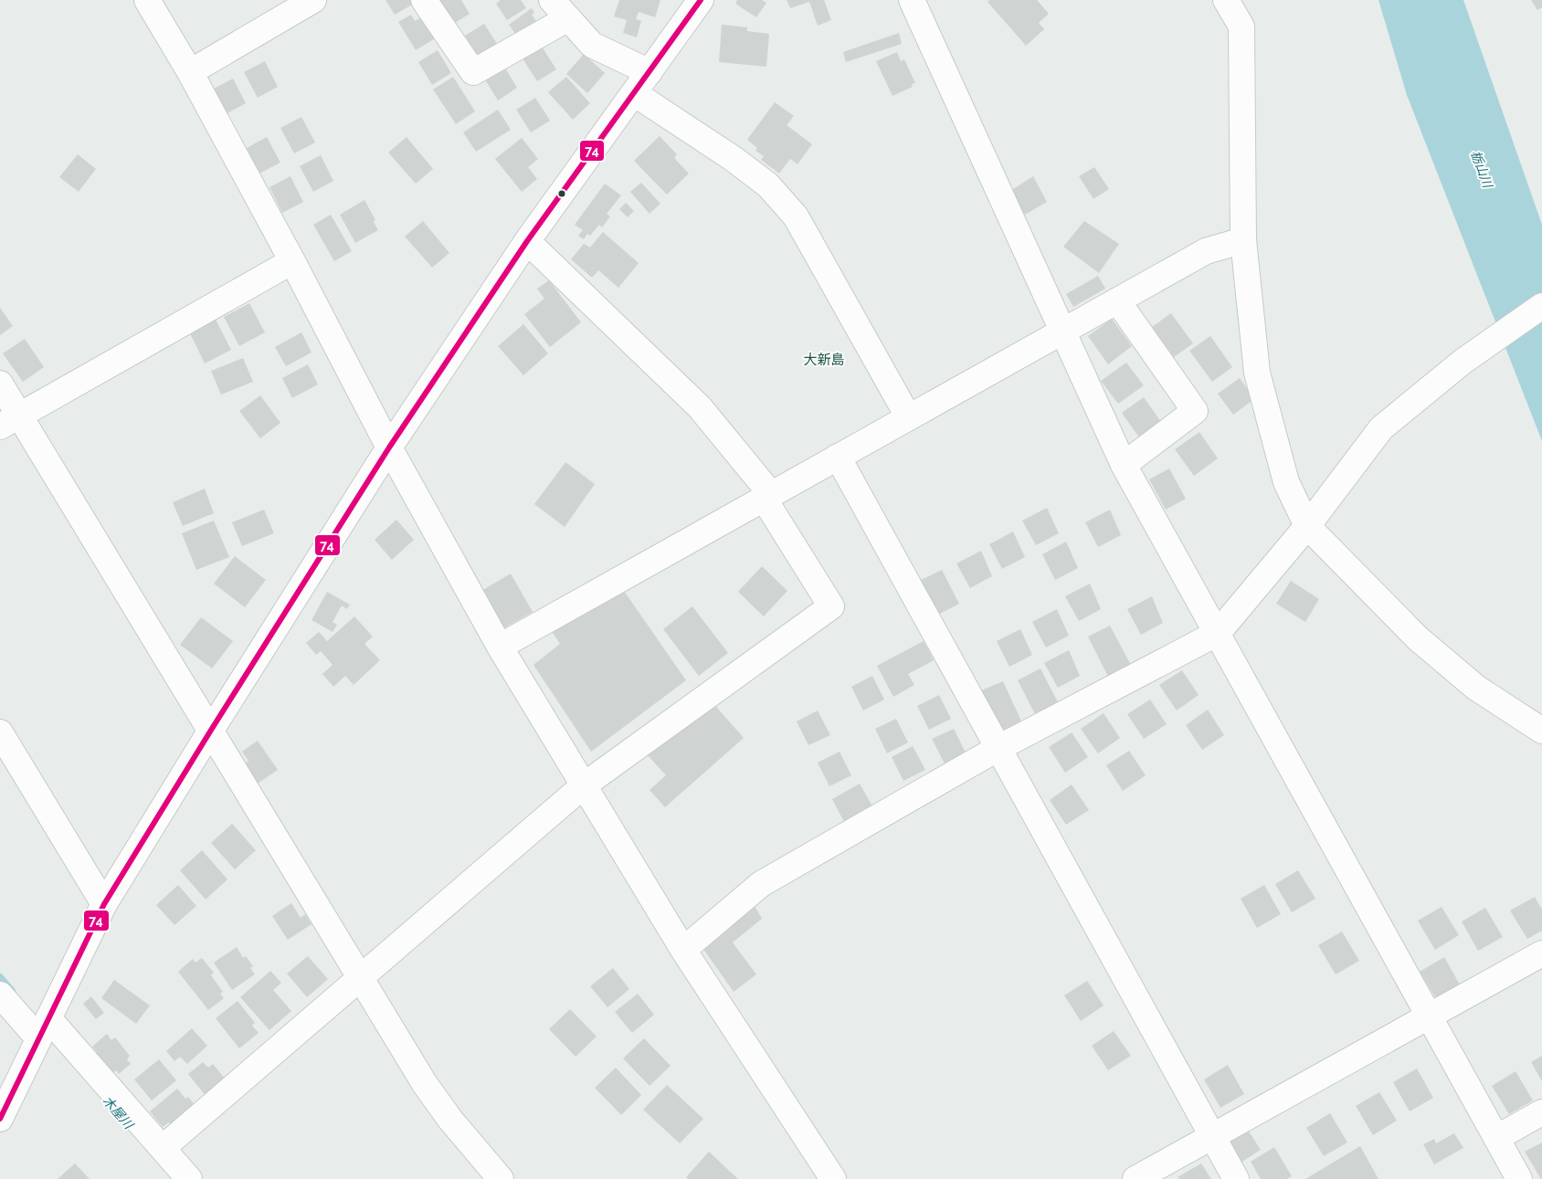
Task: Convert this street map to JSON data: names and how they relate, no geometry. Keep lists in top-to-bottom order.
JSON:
{
  "districts": ["大新島"],
  "water": ["栃山川", "木屋川"],
  "lines": ["transit line 74"]
}
